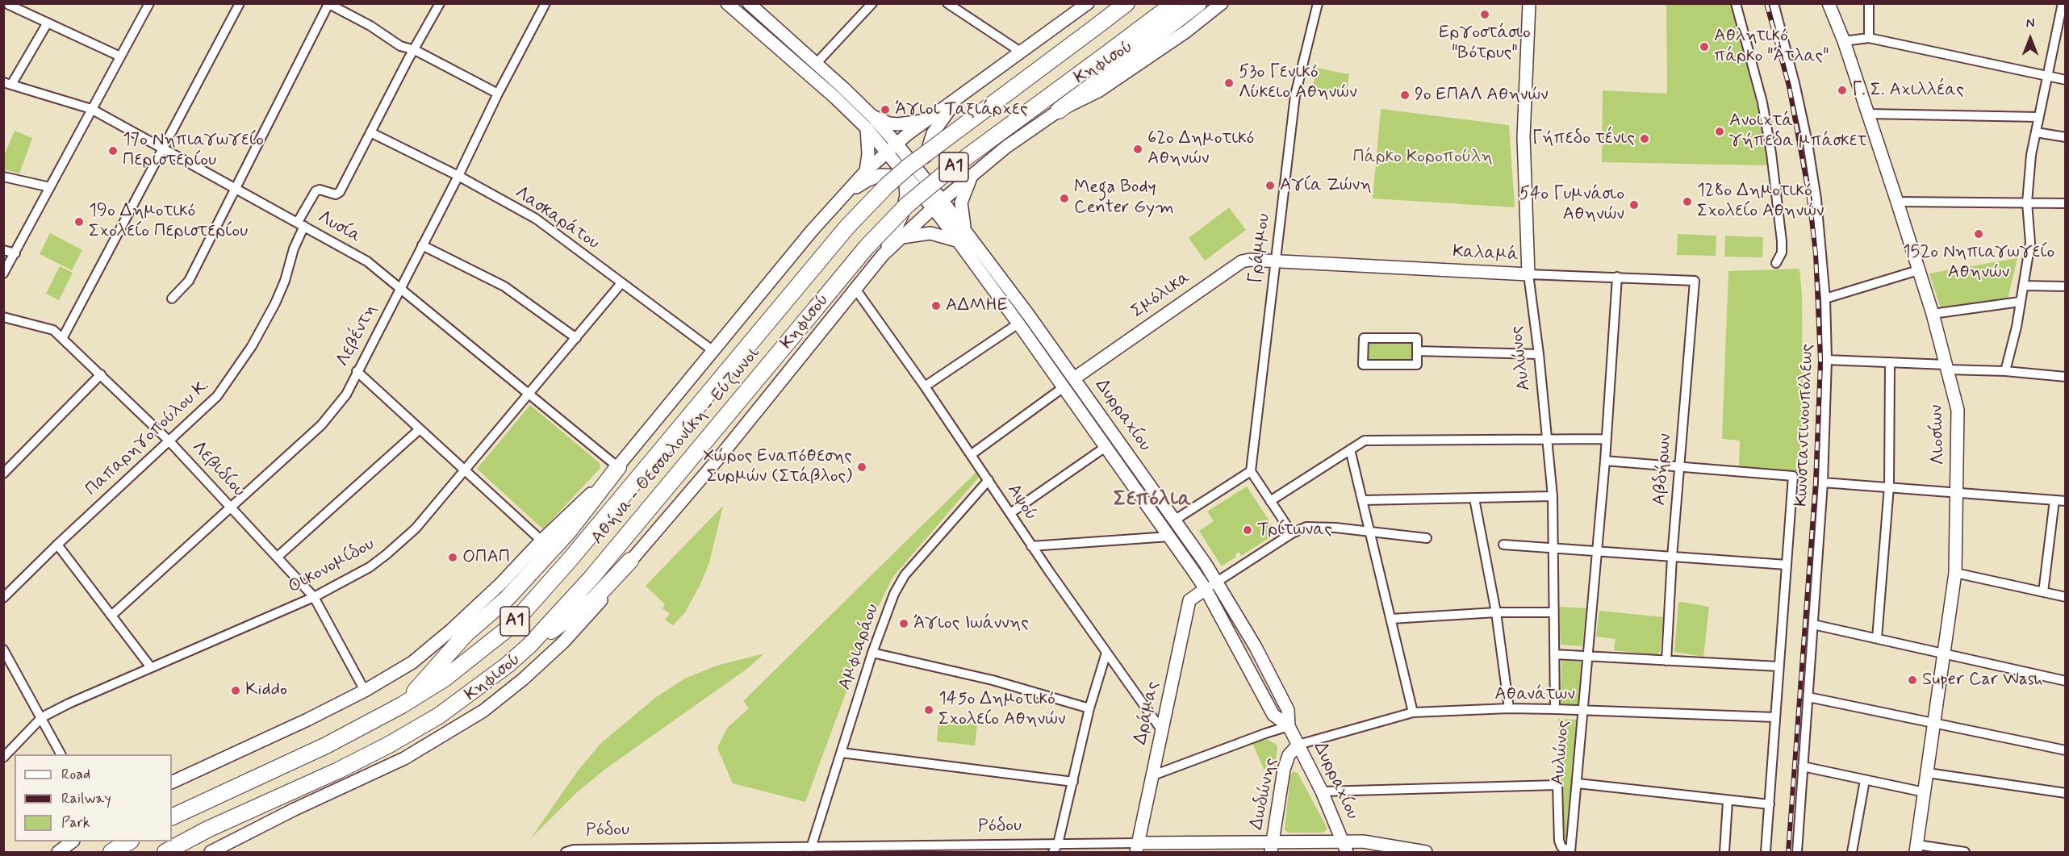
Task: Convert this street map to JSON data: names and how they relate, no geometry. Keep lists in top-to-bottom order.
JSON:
{
  "streets": {
    "highway": ["Α1", "Αθήνα - Θεσσαλονίκη - Εύζωνοι"],
    "main road": [
      "Κηφισού",
      "Καλαμά",
      "Σμόλικα",
      "Αυλώνος",
      "Δυρραχίου",
      "Λιοσίων",
      "Δράμας",
      "Δωδώνης",
      "Ρόδου"
    ],
    "street": [
      "Λασκαράτου",
      "Λυσία",
      "Γράμμου",
      "Λεβέντη",
      "Κωνσταντινουπόλεως",
      "Παπαρηγοπούλου Κ.",
      "Λεβιδίου",
      "Αβδήρων",
      "Αψού",
      "Οικονομίδου",
      "Αμφιαράου",
      "Αθανάτων"
    ]
  },
  "crossings": [
    ["Κηφισού", "Δυρραχίου"],
    ["Κηφισού", "Αψού"],
    ["Λασκαράτου", "Λεβέντη"],
    ["Λασκαράτου", "Παπαρηγοπούλου Κ."],
    ["Λασκαράτου", "Οικονομίδου"],
    ["Λυσία", "Λεβέντη"],
    ["Λυσία", "Παπαρηγοπούλου Κ."],
    ["Λυσία", "Οικονομίδου"],
    ["Γράμμου", "Καλαμά"],
    ["Γράμμου", "Σμόλικα"],
    ["Καλαμά", "Σμόλικα"],
    ["Καλαμά", "Αυλώνος"],
    ["Καλαμά", "Αβδήρων"],
    ["Σμόλικα", "Δυρραχίου"],
    ["Λεβέντη", "Λεβιδίου"],
    ["Αυλώνος", "Δυρραχίου"],
    ["Αυλώνος", "Αθανάτων"],
    ["Δυρραχίου", "Αθανάτων"],
    ["Δυρραχίου", "Δράμας"],
    ["Δυρραχίου", "Δωδώνης"],
    ["Δυρραχίου", "Ρόδου"],
    ["Κωνσταντινουπόλεως", "Αβδήρων"],
    ["Κωνσταντινουπόλεως", "Αθανάτων"],
    ["Παπαρηγοπούλου Κ.", "Λεβιδίου"],
    ["Λεβιδίου", "Οικονομίδου"],
    ["Αψού", "Αμφιαράου"],
    ["Αψού", "Δράμας"],
    ["Αμφιαράου", "Ρόδου"],
    ["Αθανάτων", "Δωδώνης"],
    ["Δράμας", "Ρόδου"],
    ["Δωδώνης", "Ρόδου"]
  ],
  "districts": ["Σεπόλια"],
  "parks": ["Πάρκο Κοροπούλη"],
  "places": [
    "Εργοστάσιο \"Βότρυς\"",
    "Αθλητικό πάρκο \"Άτλας\"",
    "53ο Γενικό Λύκειο Αθηνών",
    "Γ. Σ. Αχιλλέας",
    "9ο ΕΠΑΛ Αθηνών",
    "Άγιοι Ταξιάρχες",
    "Ανοιχτά γήπεδα μπάσκετ",
    "Γήπεδο τένις",
    "62ο Δημοτικό Αθηνών",
    "17ο Νηπιαγωγείο Περιστερίου",
    "Αγία Ζώνη",
    "Mega Body Center Gym",
    "128ο Δημοτικό Σχολείο Αθηνών",
    "54ο Γυμνάσιο Αθηνών",
    "19ο Δημοτικό Σχολείο Περιστερίου",
    "152ο Νηπιαγωγείο Αθηνών",
    "ΑΔΜΗΕ",
    "Χώρος Εναπόθεσης Συρμών (Στάβλος)",
    "Τρίτωνας",
    "ΟΠΑΠ",
    "Άγιος Ιωάννης",
    "Super Car Wash",
    "Kiddo",
    "145ο Δημοτικό Σχολείο Αθηνών"
  ],
  "legend": ["Road", "Railway", "Park"],
  "north": "top"
}
